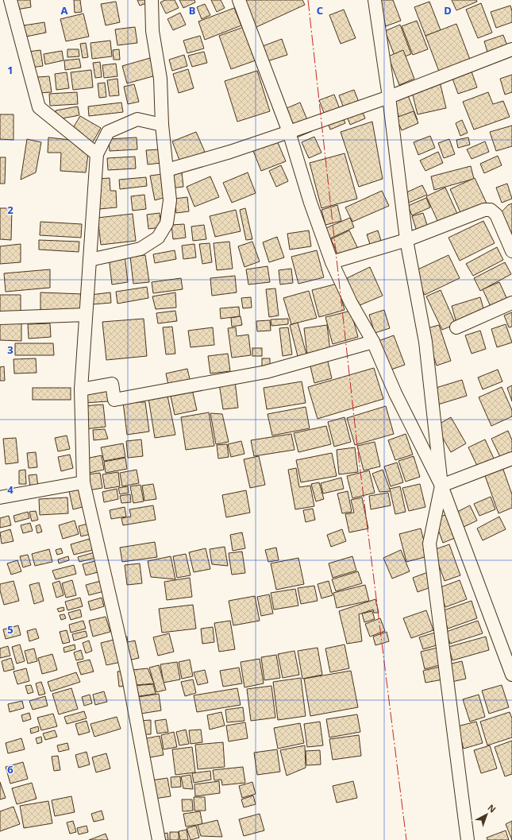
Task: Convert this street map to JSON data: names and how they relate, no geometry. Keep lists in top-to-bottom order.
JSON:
{
  "north": "top right",
  "grid": {
    "columns": [
      "A",
      "B",
      "C",
      "D"
    ],
    "rows": [
      "1",
      "2",
      "3",
      "4",
      "5",
      "6"
    ]
  }
}
